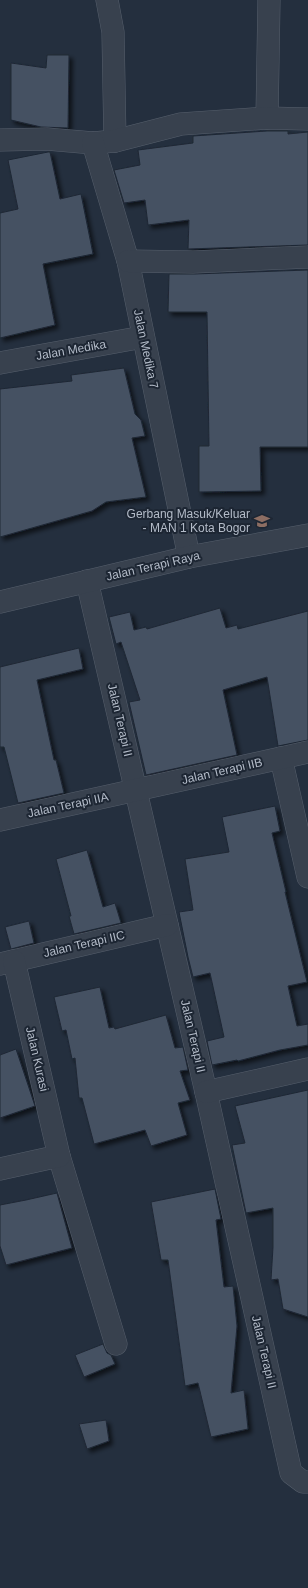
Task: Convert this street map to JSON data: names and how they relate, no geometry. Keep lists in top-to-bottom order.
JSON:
{
  "streets": {
    "street": [
      "Jalan Medika 7",
      "Jalan Medika",
      "Jalan Terapi Raya",
      "Jalan Terapi II",
      "Jalan Terapi IIB",
      "Jalan Terapi IIA",
      "Jalan Terapi IIC",
      "Jalan Kurasi"
    ]
  },
  "crossings": [
    ["Jalan Medika 7", "Jalan Medika"],
    ["Jalan Medika 7", "Jalan Terapi Raya"],
    ["Jalan Terapi Raya", "Jalan Terapi II"],
    ["Jalan Terapi II", "Jalan Terapi IIB"],
    ["Jalan Terapi II", "Jalan Terapi IIA"],
    ["Jalan Terapi II", "Jalan Terapi IIC"],
    ["Jalan Terapi IIB", "Jalan Terapi IIA"],
    ["Jalan Terapi IIC", "Jalan Kurasi"]
  ],
  "places": {
    "school or university": ["Gerbang Masuk/Keluar - MAN 1 Kota Bogor"]
  }
}
